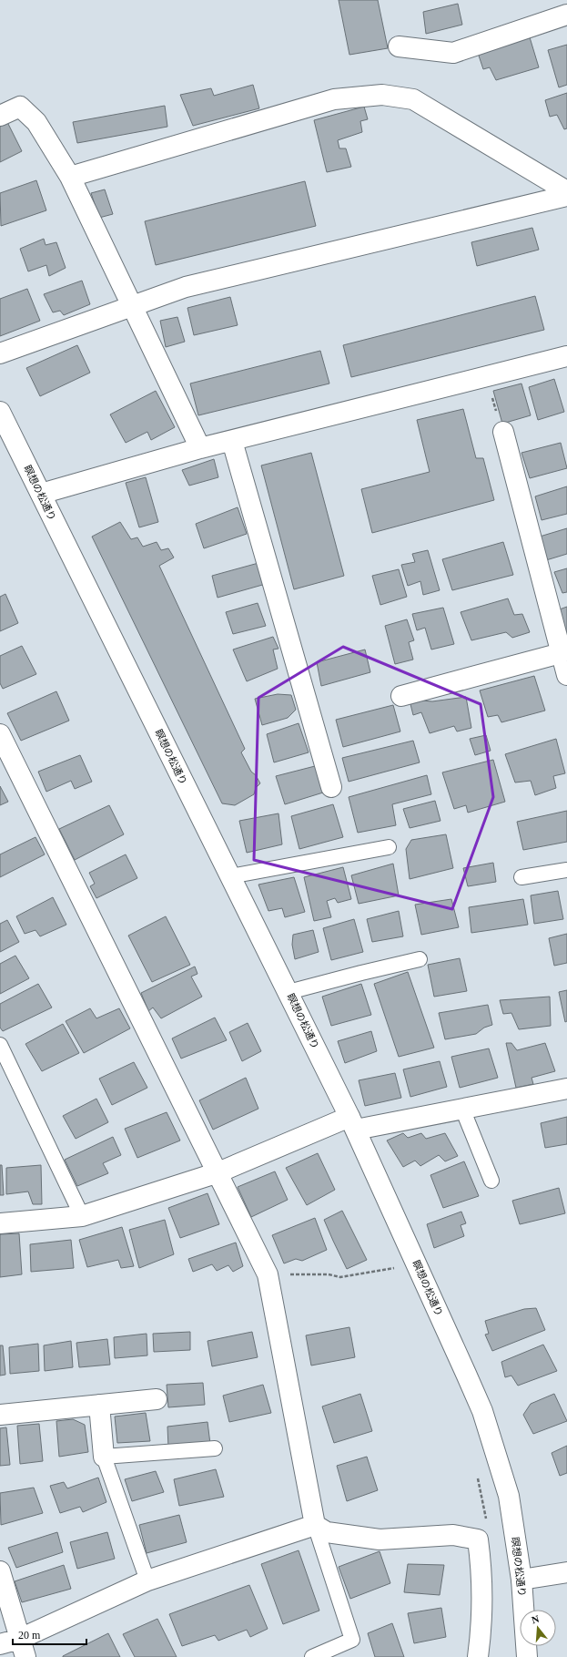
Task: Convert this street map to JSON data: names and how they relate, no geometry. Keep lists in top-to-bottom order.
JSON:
{
  "streets": {
    "street": ["瞑想の松通り"]
  },
  "scale_bar": "20 m",
  "north": "top"
}
